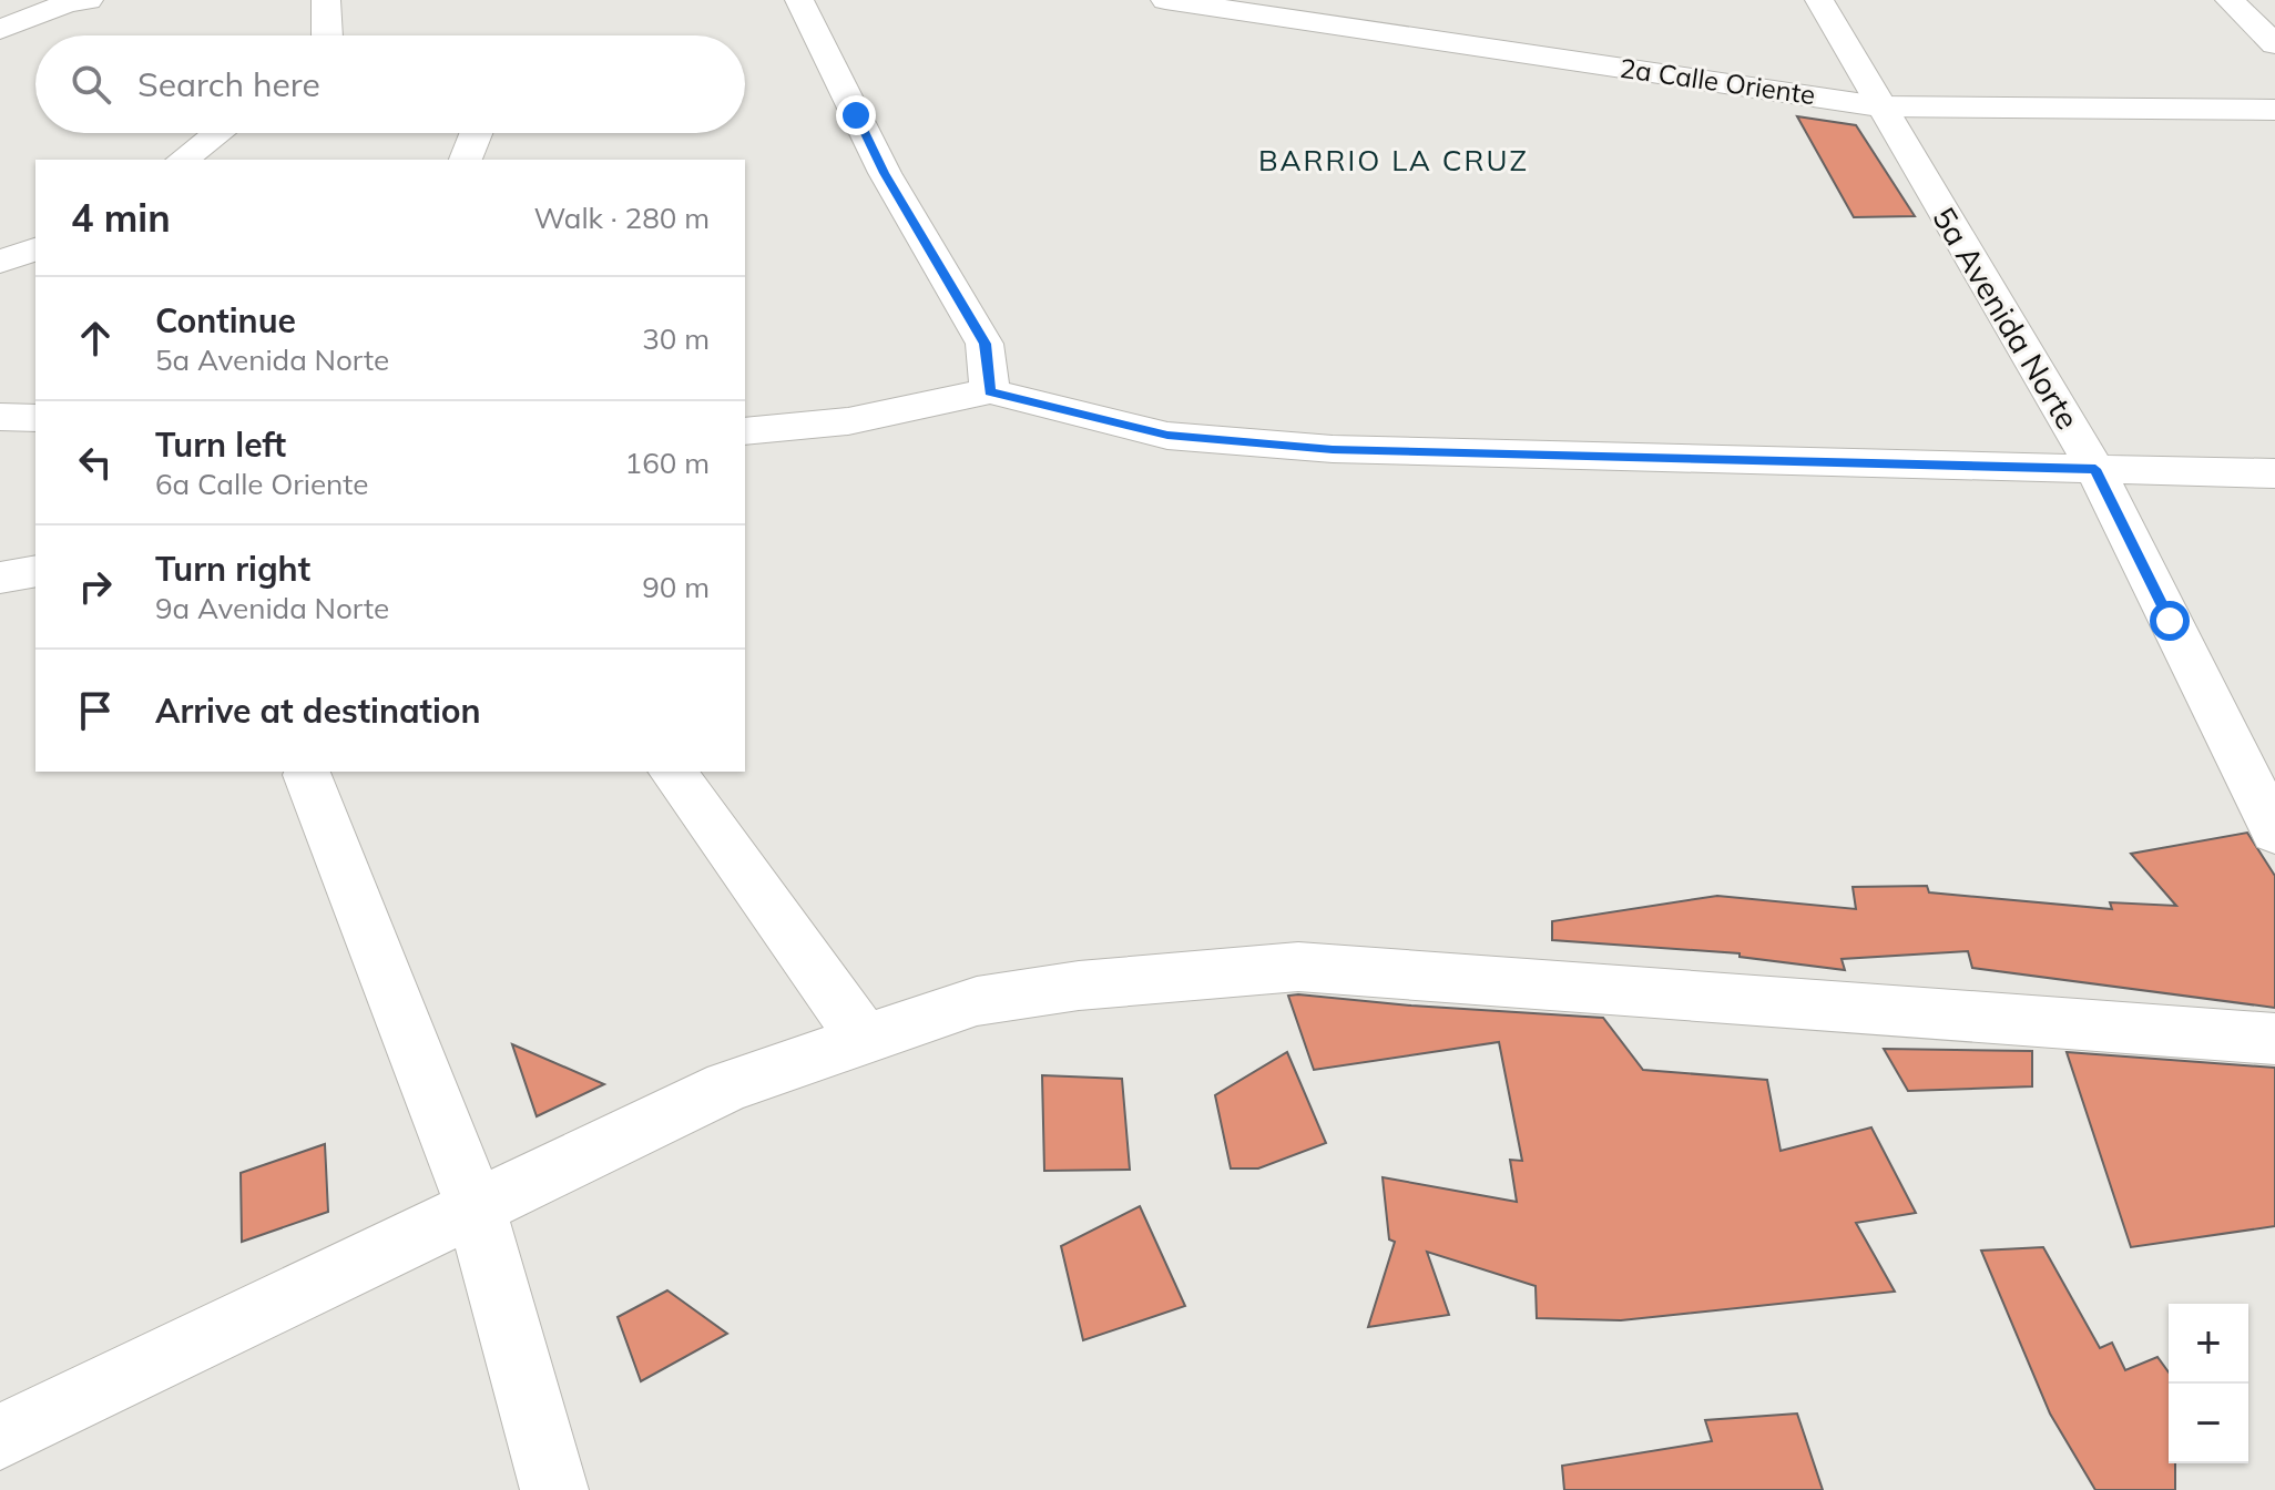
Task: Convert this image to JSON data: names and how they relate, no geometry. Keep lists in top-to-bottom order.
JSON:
{
  "streets": {
    "street": ["2a Calle Oriente", "5a Avenida Norte"]
  },
  "crossings": [
    ["2a Calle Oriente", "5a Avenida Norte"]
  ],
  "districts": ["BARRIO LA CRUZ"],
  "page": {
    "search": "Search here",
    "heading": ["4 min", "Walk · 280 m"],
    "list": [
      ["Continue", "5a Avenida Norte", "30 m"],
      ["Turn left", "6a Calle Oriente", "160 m"],
      ["Turn right", "9a Avenida Norte", "90 m"],
      "Arrive at destination"
    ],
    "map_buttons": ["+", "−"]
  }
}
